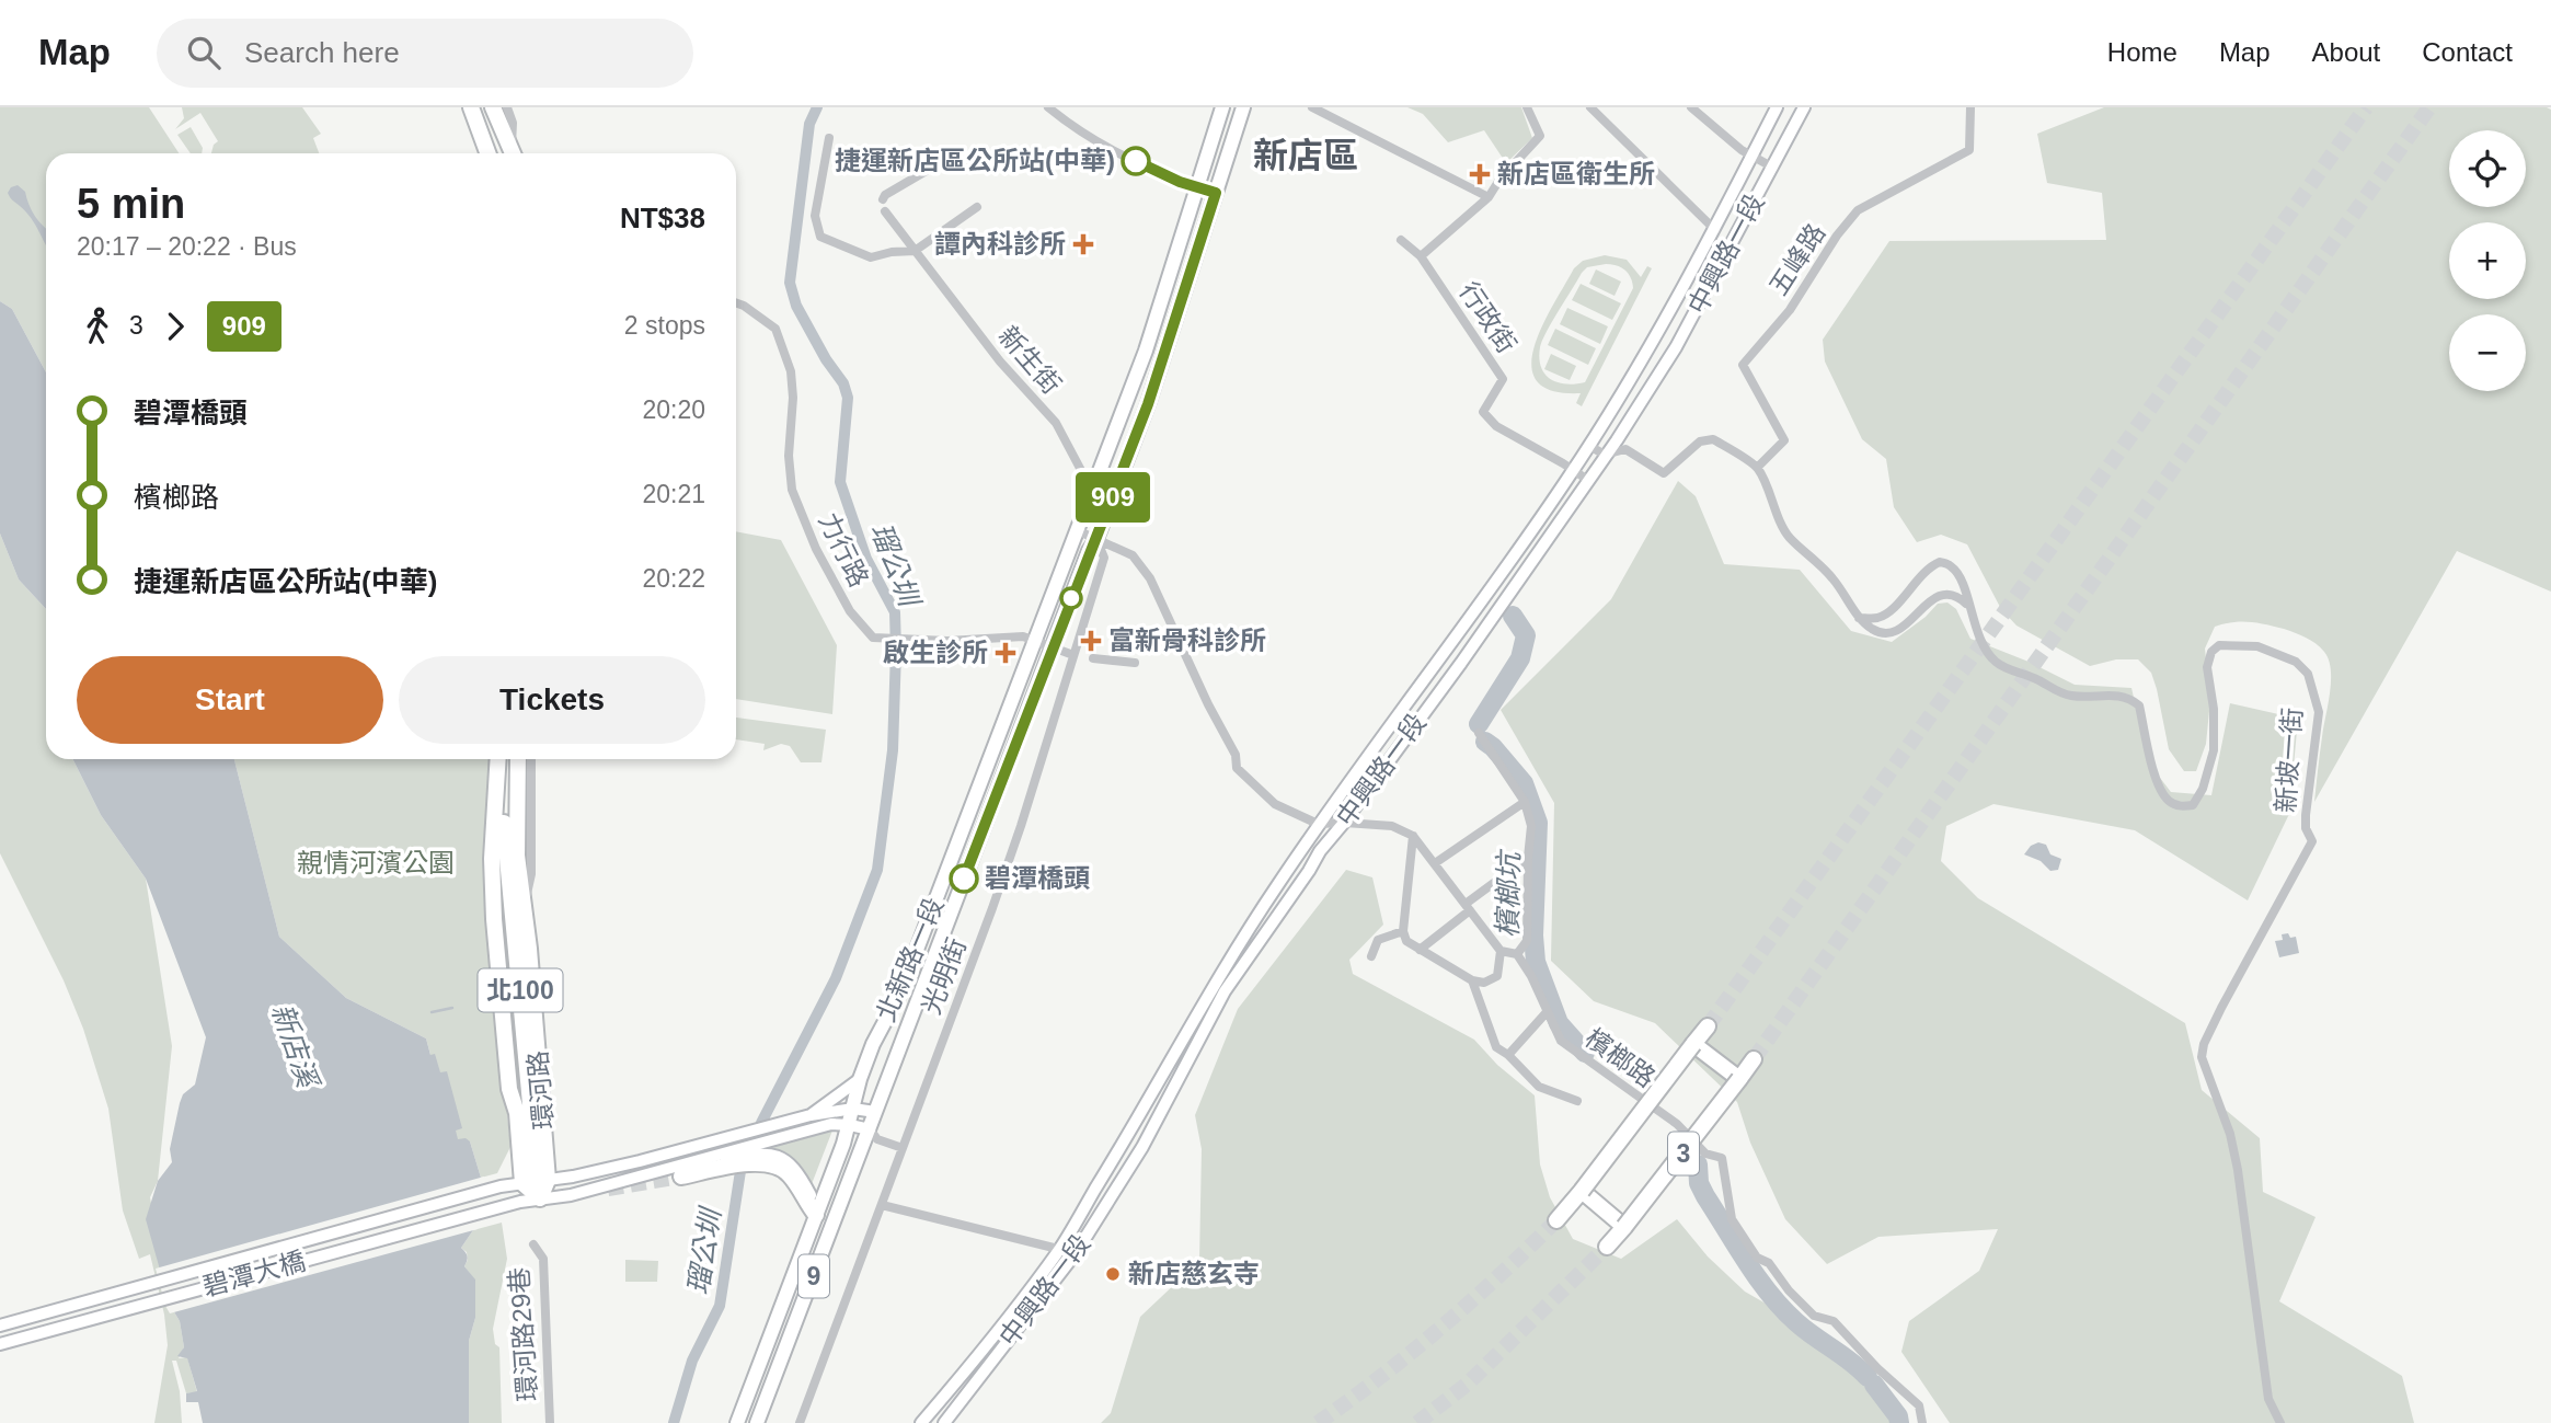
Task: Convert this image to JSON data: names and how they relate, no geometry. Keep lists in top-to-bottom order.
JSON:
{
  "streets": {
    "highway": ["北100", "環河路", "3"],
    "main road": ["北新路一段", "9"],
    "street": [
      "中興路一段",
      "五峰路",
      "行政街",
      "新生街",
      "力行路",
      "新坡一街",
      "光明街",
      "檳榔路",
      "碧潭大橋",
      "環河路29巷"
    ]
  },
  "crossings": [
    ["中興路一段", "行政街"],
    ["新生街", "北新路一段"],
    ["力行路", "北新路一段"],
    ["力行路", "光明街"],
    ["北新路一段", "光明街"],
    ["北100", "環河路"],
    ["北100", "碧潭大橋"],
    ["環河路", "碧潭大橋"]
  ],
  "districts": ["新店區"],
  "water": ["瑠公圳", "檳榔坑", "新店溪"],
  "parks": ["親情河濱公園"],
  "places": {
    "other": ["捷運新店區公所站(中華)", "碧潭橋頭", "新店慈玄寺"],
    "health": [
      "新店區衛生所",
      "譚內科診所",
      "富新骨科診所",
      "啟生診所"
    ]
  },
  "lines": ["bus line 909"],
  "page": {
    "header": "Map",
    "search": "Search here",
    "nav": [
      "Home",
      "Map",
      "About",
      "Contact"
    ],
    "on_map": "909",
    "map_buttons": ["+", "−"],
    "heading": ["5 min", "20:17 – 20:22 · Bus", "NT$38"],
    "legs": ["3", "909", "2 stops"],
    "list": [
      {
        "name": "碧潭橋頭",
        "value": "20:20"
      },
      {
        "name": "檳榔路",
        "value": "20:21"
      },
      {
        "name": "捷運新店區公所站(中華)",
        "value": "20:22"
      }
    ],
    "buttons": ["Start", "Tickets"]
  }
}
